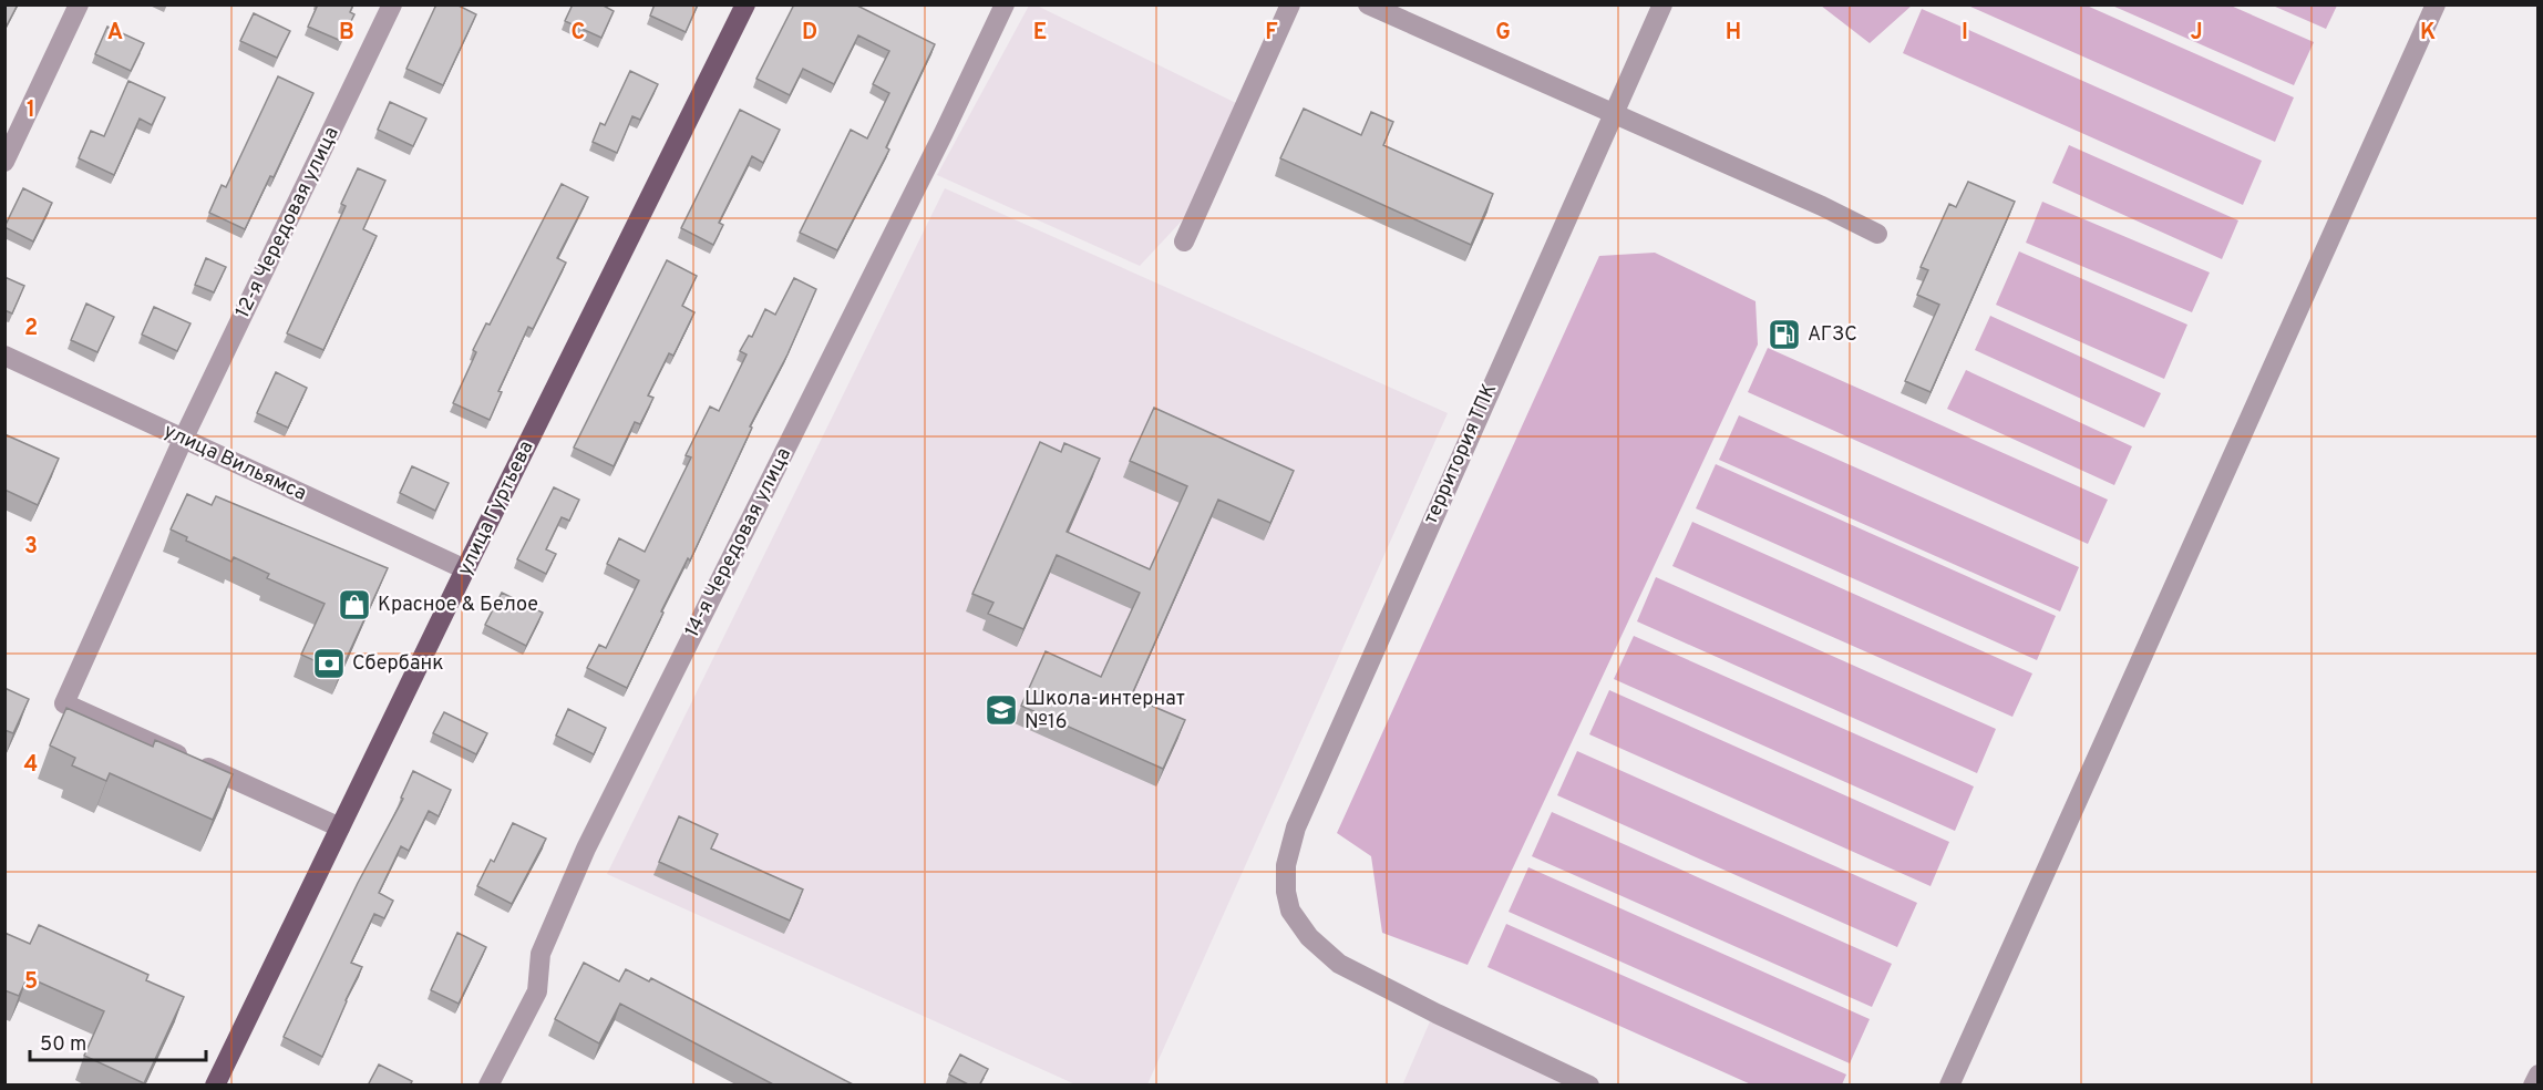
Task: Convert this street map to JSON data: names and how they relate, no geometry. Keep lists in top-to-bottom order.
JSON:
{
  "streets": {
    "main road": ["улица Гуртьева"],
    "street": [
      "12-я Чередовая улица",
      "территория ТПК",
      "улица Вильямса",
      "14-я Чередовая улица"
    ]
  },
  "crossings": [
    ["12-я Чередовая улица", "улица Вильямса"],
    ["12-я Чередовая улица", "улица Гуртьева"],
    ["улица Вильямса", "улица Гуртьева"]
  ],
  "places": {
    "fuel station": ["АГЗС"],
    "shop": ["Красное & Белое"],
    "bank": ["Сбербанк"],
    "school or university": ["Школа-интернат №16"]
  },
  "scale_bar": "50 m",
  "grid": {
    "columns": [
      "A",
      "B",
      "C",
      "D",
      "E",
      "F",
      "G",
      "H",
      "I",
      "J",
      "K"
    ],
    "rows": [
      "1",
      "2",
      "3",
      "4",
      "5"
    ]
  }
}
